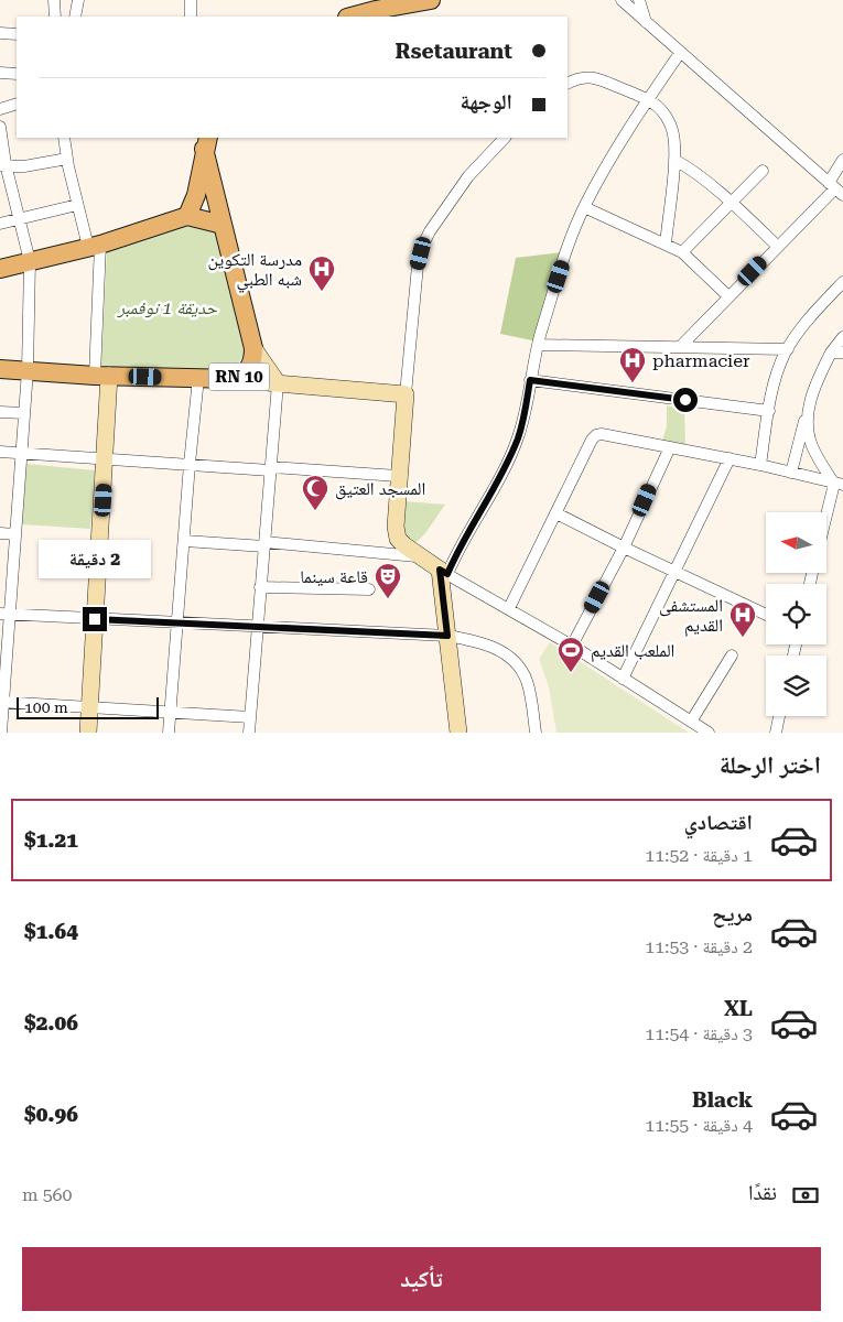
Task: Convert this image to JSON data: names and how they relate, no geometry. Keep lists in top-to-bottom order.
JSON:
{
  "streets": {
    "main road": ["RN 10"]
  },
  "parks": ["حديقة 1 نوفمبر"],
  "places": {
    "hospital": ["مدرسة التكوين شبه الطبي", "pharmacier", "المستشفى القديم"],
    "mosque": ["المسجد العتيق"],
    "theatre": ["قاعة سينما"],
    "sports": ["الملعب القديم"]
  },
  "scale_bar": "100 m",
  "north": "left",
  "page": {
    "banner": ["Rsetaurant", "الوجهة"],
    "bubble": "2 دقيقة",
    "scale": "100 m",
    "heading": "اختر الرحلة",
    "list": [
      {
        "name": "اقتصادي",
        "note": "1 دقيقة · 11:52",
        "value": "$1.21"
      },
      {
        "name": "مريح",
        "note": "2 دقيقة · 11:53",
        "value": "$1.64"
      },
      {
        "name": "XL",
        "note": "3 دقيقة · 11:54",
        "value": "$2.06"
      },
      {
        "name": "Black",
        "note": "4 دقيقة · 11:55",
        "value": "$0.96"
      }
    ],
    "pay": ["نقدًا", "560 m"],
    "buttons": "تأكيد"
  }
}
